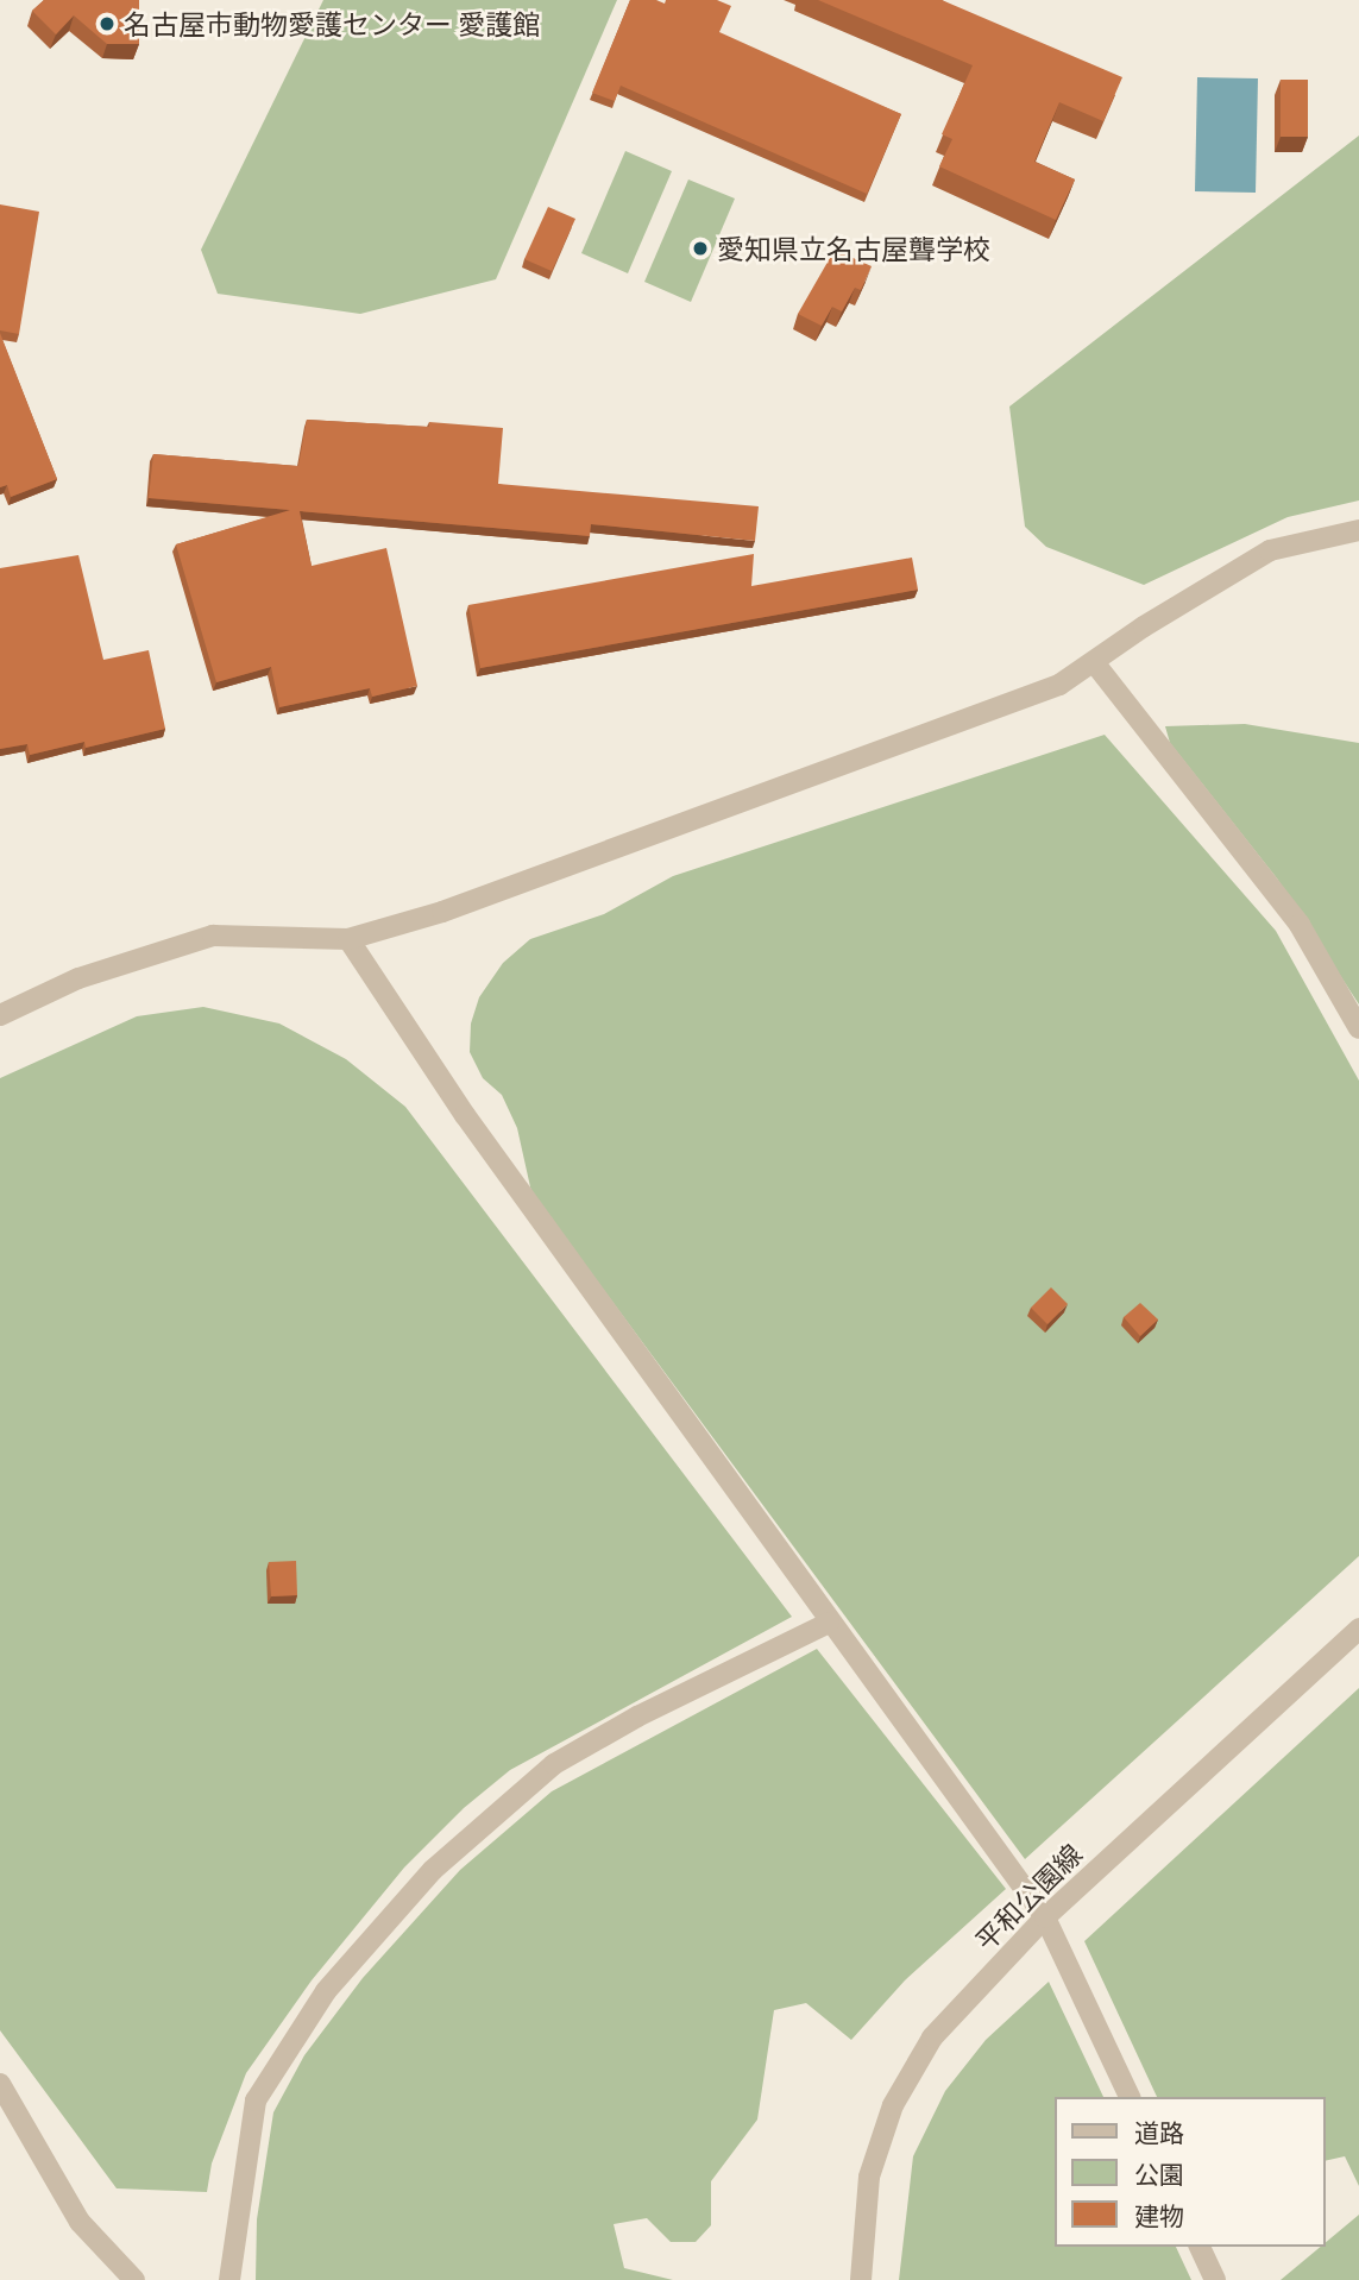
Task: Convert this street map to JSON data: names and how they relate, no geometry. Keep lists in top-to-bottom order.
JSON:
{
  "streets": {
    "street": ["平和公園線"]
  },
  "places": ["名古屋市動物愛護センター 愛護館", "愛知県立名古屋聾学校"],
  "legend": ["道路", "公園", "建物"]
}
